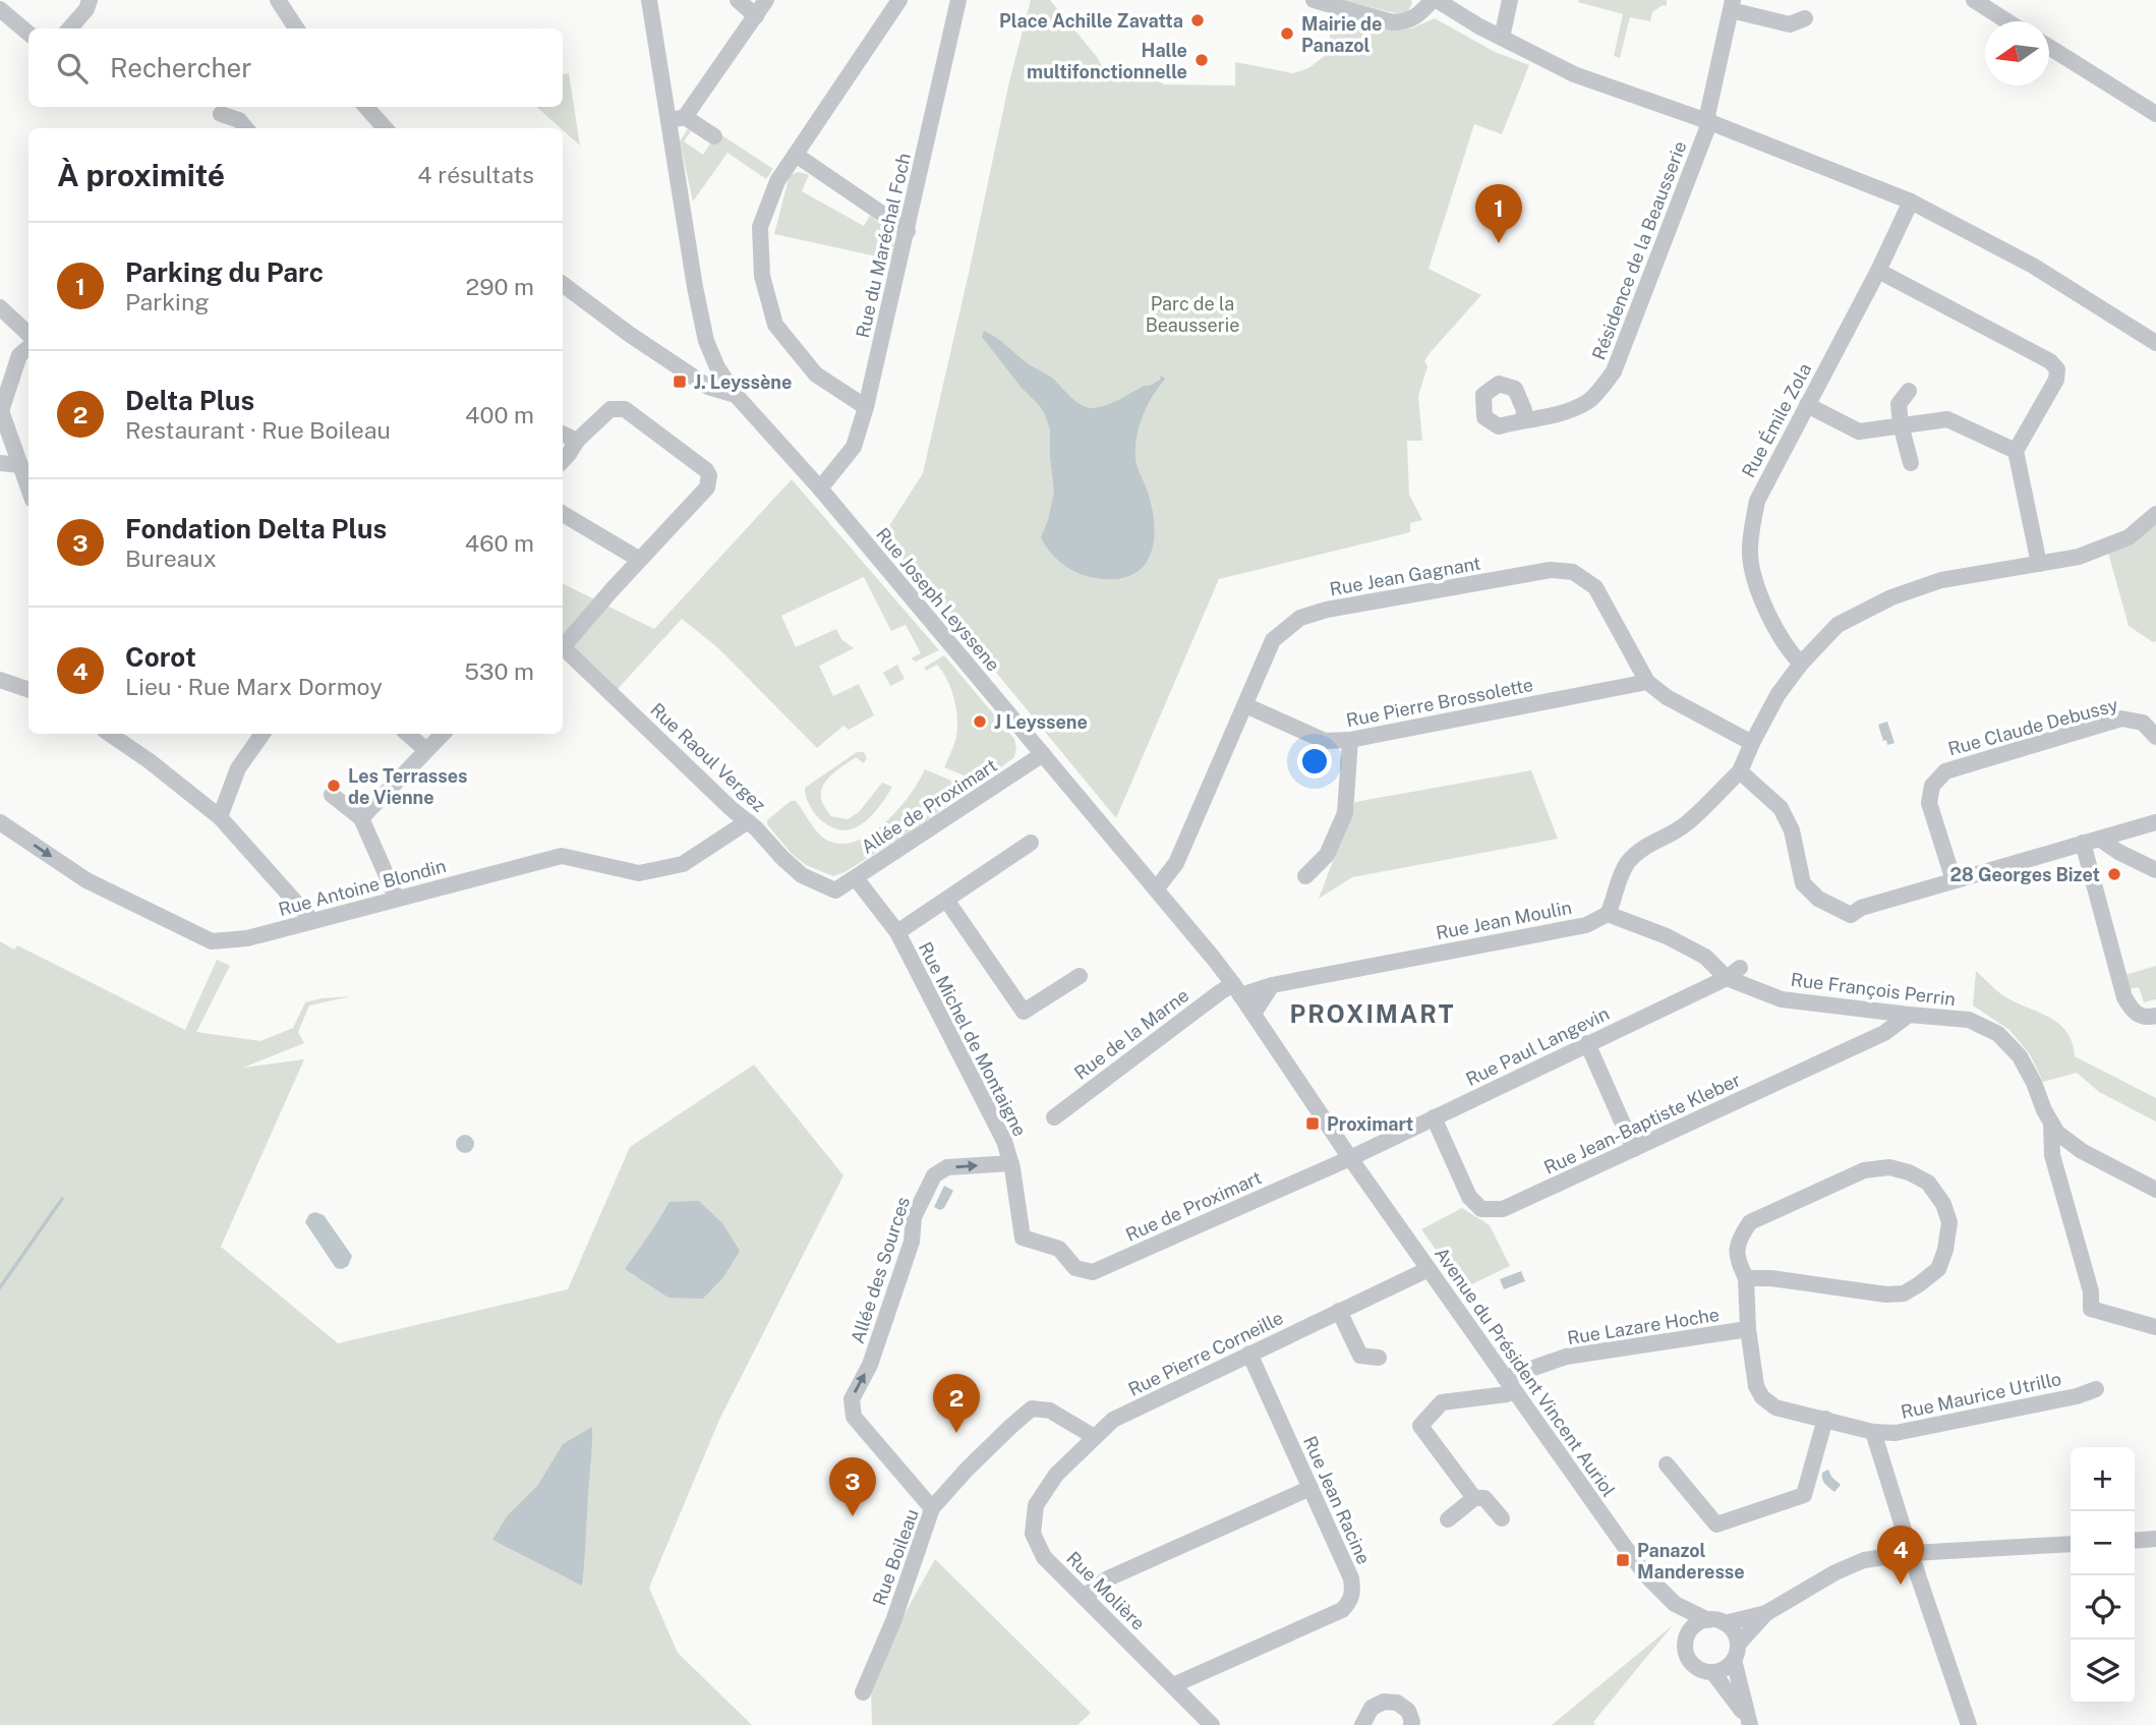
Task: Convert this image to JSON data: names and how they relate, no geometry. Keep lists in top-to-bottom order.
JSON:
{
  "streets": {
    "street": [
      "Rue du Maréchal Foch",
      "Résidence de la Beausserie",
      "Rue Émile Zola",
      "Rue Jean Gagnant",
      "Rue Joseph Leyssene",
      "Rue Pierre Brossolette",
      "Rue Claude Debussy",
      "Rue Raoul Vergez",
      "Allée de Proximart",
      "Rue Antoine Blondin",
      "Rue Jean Moulin",
      "Rue François Perrin",
      "Rue de la Marne",
      "Rue Michel de Montaigne",
      "Rue Paul Langevin",
      "Rue Jean-Baptiste Kleber",
      "Rue de Proximart",
      "Allée des Sources",
      "Rue Lazare Hoche",
      "Rue Pierre Corneille",
      "Avenue du Président Vincent Auriol",
      "Rue Maurice Utrillo",
      "Rue Jean Racine",
      "Rue Boileau",
      "Rue Molière"
    ]
  },
  "crossings": [
    ["Rue du Maréchal Foch", "Rue Joseph Leyssene"],
    ["Rue Jean Gagnant", "Rue Joseph Leyssene"],
    ["Rue Jean Gagnant", "Rue Pierre Brossolette"],
    ["Rue Joseph Leyssene", "Allée de Proximart"],
    ["Rue Joseph Leyssene", "Rue Jean Moulin"],
    ["Rue Joseph Leyssene", "Rue de la Marne"],
    ["Rue Joseph Leyssene", "Rue Paul Langevin"],
    ["Rue Joseph Leyssene", "Rue de Proximart"],
    ["Rue Joseph Leyssene", "Avenue du Président Vincent Auriol"],
    ["Rue Raoul Vergez", "Allée de Proximart"],
    ["Rue Raoul Vergez", "Rue Antoine Blondin"],
    ["Allée de Proximart", "Rue Michel de Montaigne"],
    ["Rue Jean Moulin", "Rue de la Marne"],
    ["Rue François Perrin", "Rue Paul Langevin"],
    ["Rue François Perrin", "Rue Jean-Baptiste Kleber"],
    ["Rue Michel de Montaigne", "Rue de Proximart"],
    ["Rue Michel de Montaigne", "Allée des Sources"],
    ["Rue Paul Langevin", "Rue Jean-Baptiste Kleber"],
    ["Rue Paul Langevin", "Rue de Proximart"],
    ["Rue Paul Langevin", "Avenue du Président Vincent Auriol"],
    ["Rue de Proximart", "Avenue du Président Vincent Auriol"],
    ["Allée des Sources", "Rue Boileau"],
    ["Rue Lazare Hoche", "Avenue du Président Vincent Auriol"],
    ["Rue Pierre Corneille", "Avenue du Président Vincent Auriol"],
    ["Rue Pierre Corneille", "Rue Jean Racine"],
    ["Rue Pierre Corneille", "Rue Boileau"],
    ["Rue Pierre Corneille", "Rue Molière"],
    ["Rue Jean Racine", "Rue Molière"],
    ["Rue Boileau", "Rue Molière"]
  ],
  "districts": ["PROXIMART"],
  "parks": ["Parc de la Beausserie"],
  "places": {
    "other": [
      "Place Achille Zavatta",
      "Mairie de Panazol",
      "Halle multifonctionnelle",
      "J Leyssene",
      "Les Terrasses de Vienne",
      "28 Georges Bizet"
    ],
    "transit": ["J. Leyssène", "Proximart", "Panazol Manderesse"]
  },
  "north": "left",
  "page": {
    "search": "Rechercher",
    "heading": ["À proximité", "4 résultats"],
    "pins": [
      "1",
      "2",
      "3",
      "4"
    ],
    "list": [
      {
        "mark": "1",
        "name": "Parking du Parc",
        "note": "Parking",
        "value": "290 m"
      },
      {
        "mark": "2",
        "name": "Delta Plus",
        "note": "Restaurant · Rue Boileau",
        "value": "400 m"
      },
      {
        "mark": "3",
        "name": "Fondation Delta Plus",
        "note": "Bureaux",
        "value": "460 m"
      },
      {
        "mark": "4",
        "name": "Corot",
        "note": "Lieu · Rue Marx Dormoy",
        "value": "530 m"
      }
    ],
    "map_buttons": ["+", "−"]
  }
}
